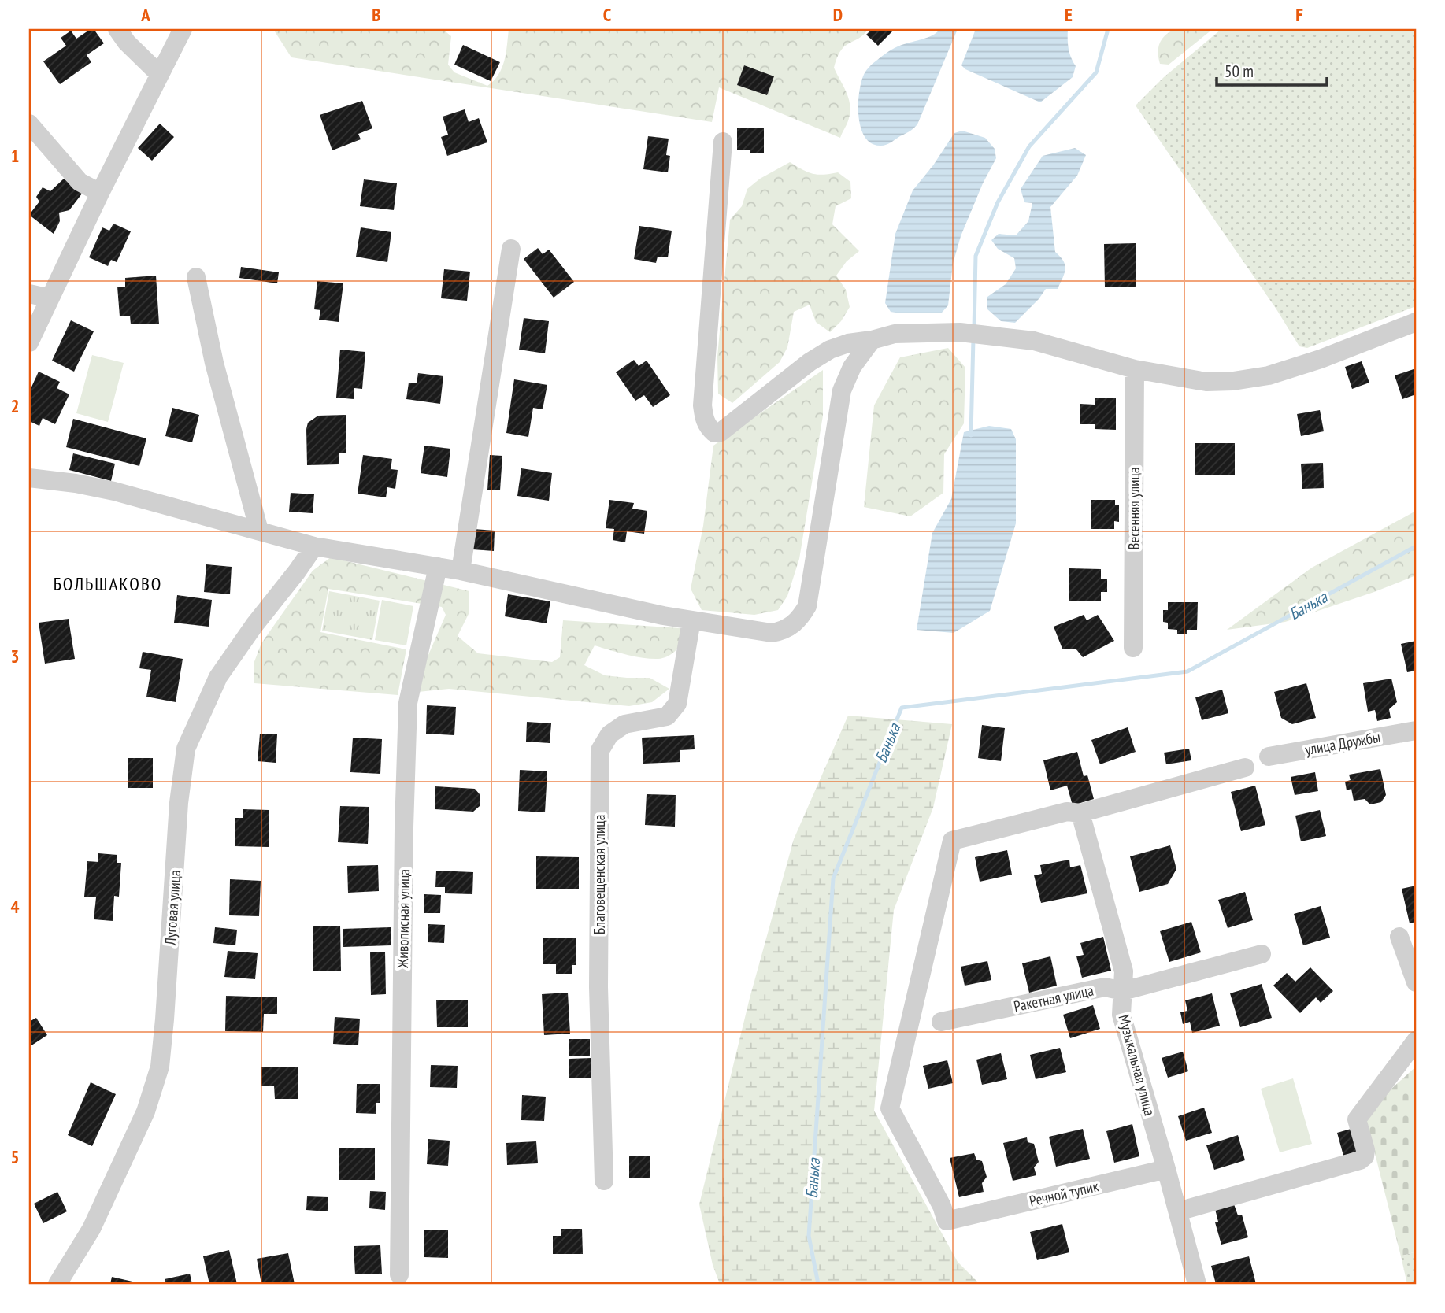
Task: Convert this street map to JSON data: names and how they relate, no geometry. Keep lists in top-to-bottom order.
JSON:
{
  "streets": {
    "street": [
      "Весенняя улица",
      "улица Дружбы",
      "Благовещенская улица",
      "Луговая улица",
      "Живописная улица",
      "Ракетная улица",
      "Музыкальная улица",
      "Речной тупик"
    ]
  },
  "crossings": [
    ["Ракетная улица", "Музыкальная улица"],
    ["Музыкальная улица", "Речной тупик"]
  ],
  "districts": ["БОЛЬШАКОВО"],
  "water": ["Банька"],
  "scale_bar": "50 m",
  "grid": {
    "columns": [
      "A",
      "B",
      "C",
      "D",
      "E",
      "F"
    ],
    "rows": [
      "1",
      "2",
      "3",
      "4",
      "5"
    ]
  }
}
